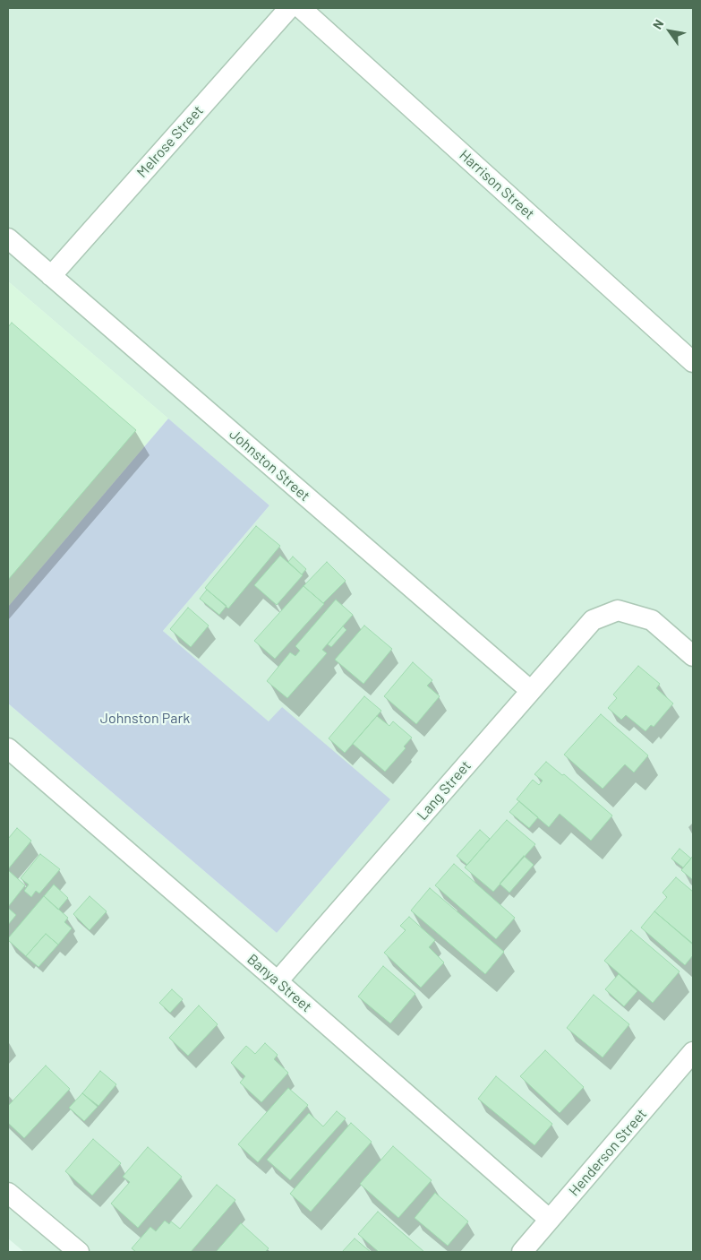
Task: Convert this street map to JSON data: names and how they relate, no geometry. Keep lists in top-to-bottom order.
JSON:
{
  "streets": {
    "street": [
      "Melrose Street",
      "Harrison Street",
      "Johnston Street",
      "Lang Street",
      "Banya Street",
      "Henderson Street"
    ]
  },
  "crossings": [
    ["Melrose Street", "Johnston Street"],
    ["Johnston Street", "Lang Street"],
    ["Lang Street", "Banya Street"],
    ["Banya Street", "Henderson Street"]
  ],
  "parks": ["Johnston Park"],
  "north": "top left"
}
